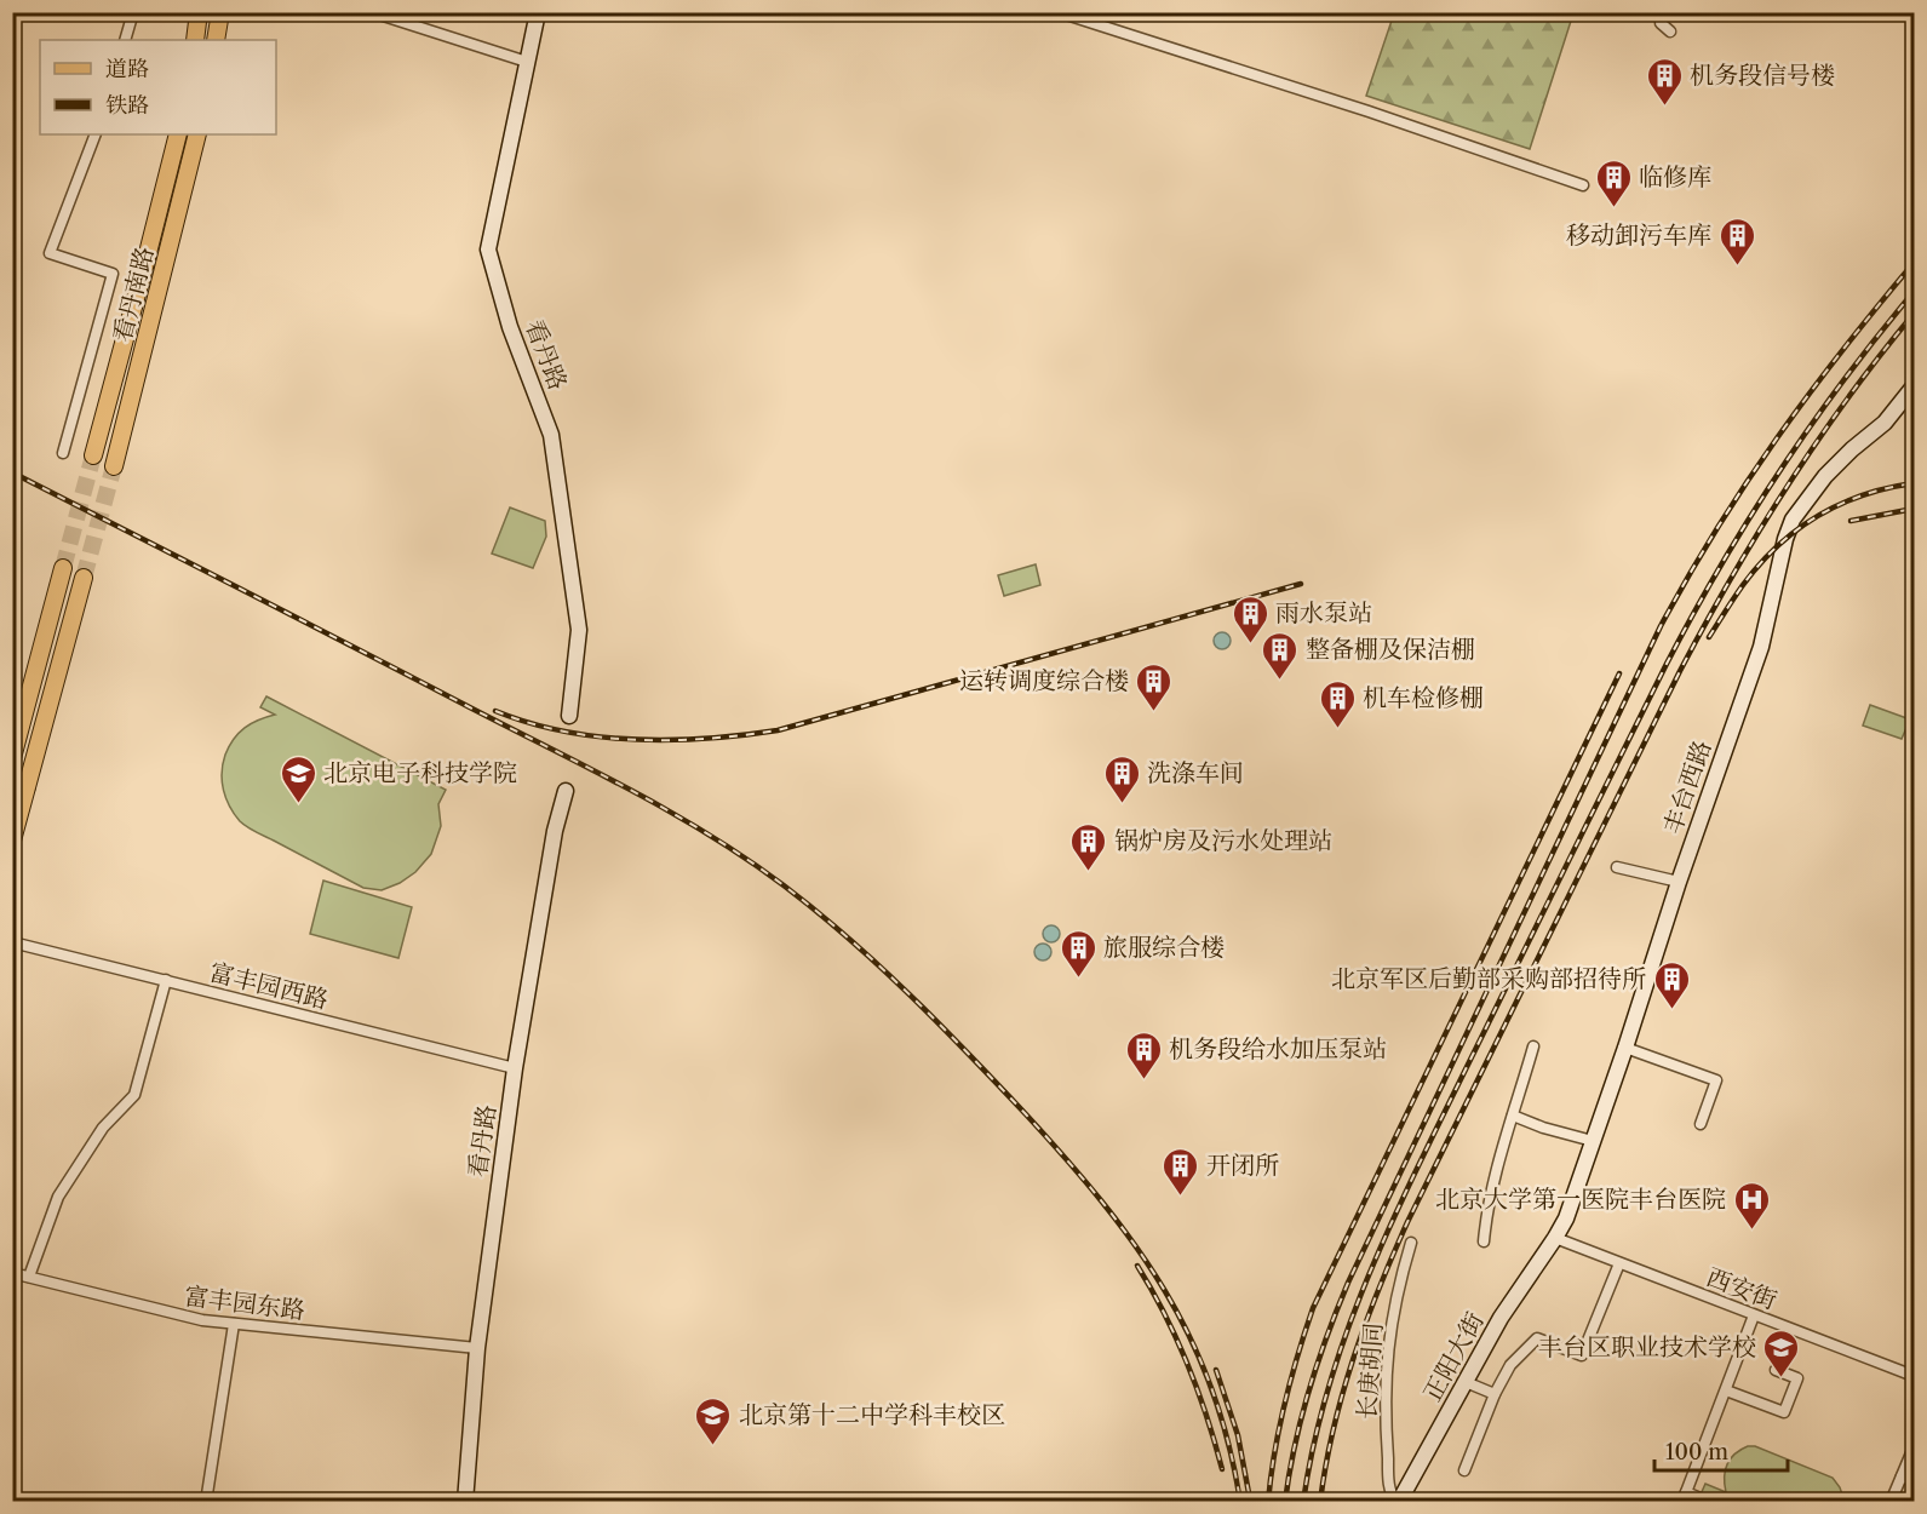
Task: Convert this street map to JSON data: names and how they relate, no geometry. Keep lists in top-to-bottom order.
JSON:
{
  "streets": {
    "main road": ["看丹南路"],
    "street": [
      "看丹路",
      "丰台西路",
      "富丰园西路",
      "西安街",
      "富丰园东路",
      "正阳大街",
      "长庚胡同"
    ]
  },
  "crossings": [
    ["看丹路", "富丰园西路"],
    ["看丹路", "富丰园东路"],
    ["丰台西路", "西安街"],
    ["丰台西路", "正阳大街"],
    ["西安街", "正阳大街"],
    ["正阳大街", "长庚胡同"]
  ],
  "places": {
    "building": [
      "机务段信号楼",
      "临修库",
      "移动卸污车库",
      "雨水泵站",
      "整备棚及保洁棚",
      "运转调度综合楼",
      "机车检修棚",
      "洗涤车间",
      "锅炉房及污水处理站",
      "旅服综合楼",
      "北京军区后勤部采购部招待所",
      "机务段给水加压泵站",
      "开闭所"
    ],
    "school or university": ["北京电子科技学院", "丰台区职业技术学校", "北京第十二中学科丰校区"],
    "hospital": ["北京大学第一医院丰台医院"]
  },
  "legend": ["道路", "铁路"],
  "scale_bar": "100 m"
}
